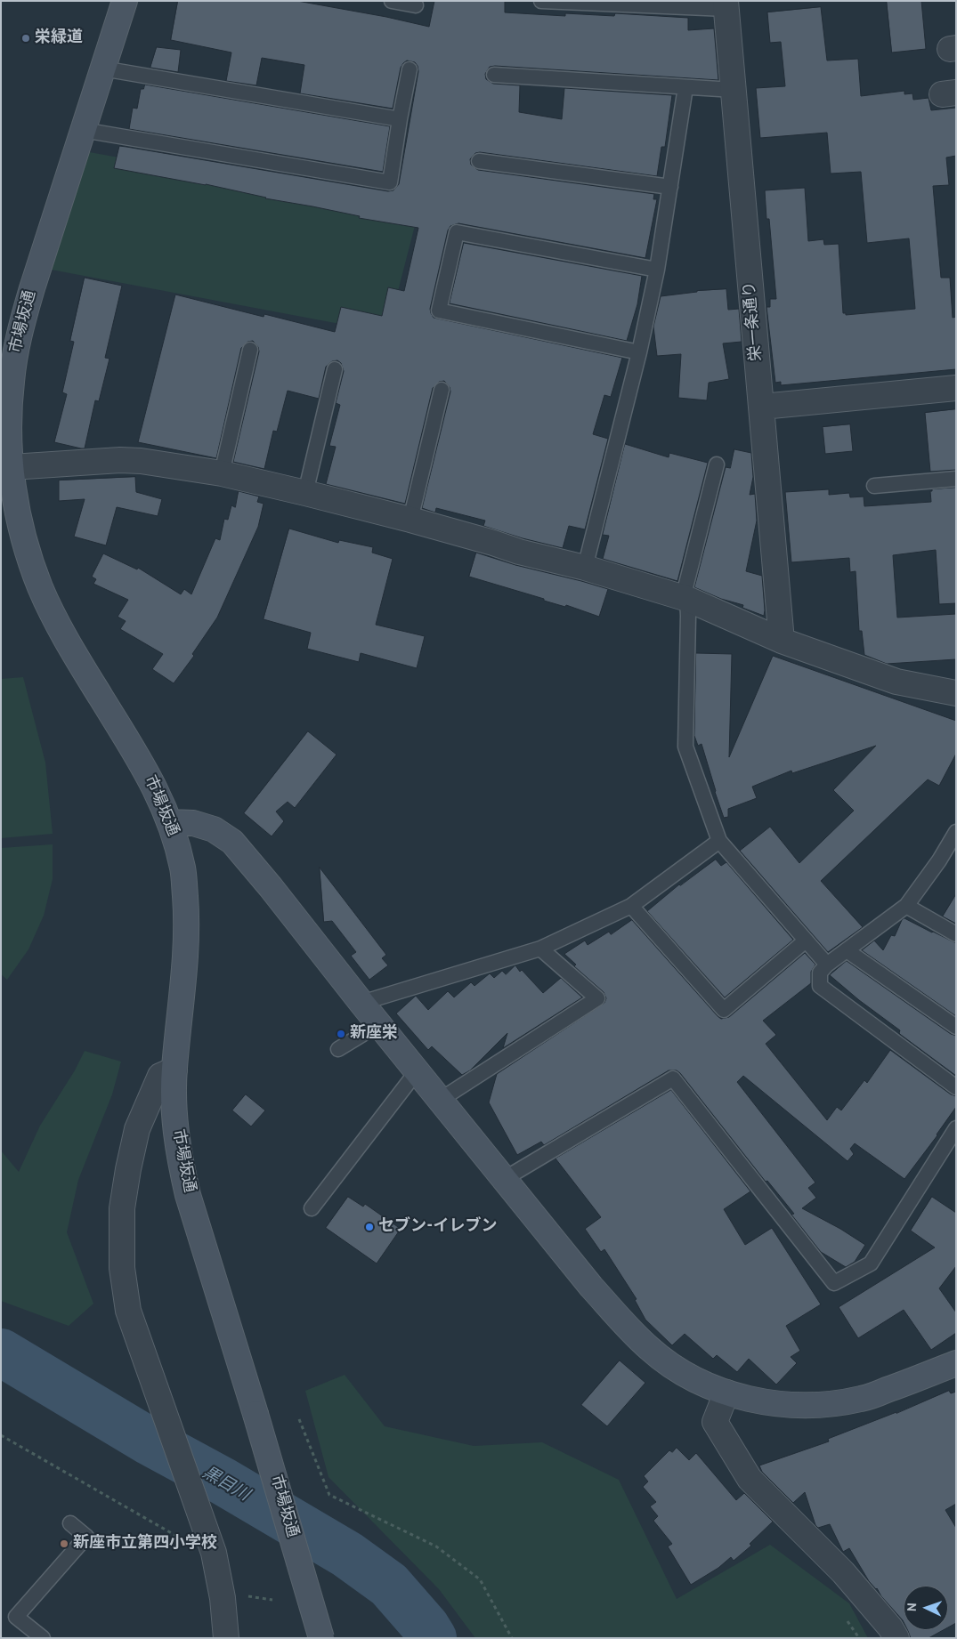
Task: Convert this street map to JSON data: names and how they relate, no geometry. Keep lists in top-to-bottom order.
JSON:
{
  "streets": {
    "street": ["栄一条通り", "市場坂通"]
  },
  "water": ["黒目川"],
  "places": [
    "栄緑道",
    "新座栄",
    "セブン-イレブン",
    "新座市立第四小学校"
  ],
  "north": "left"
}
